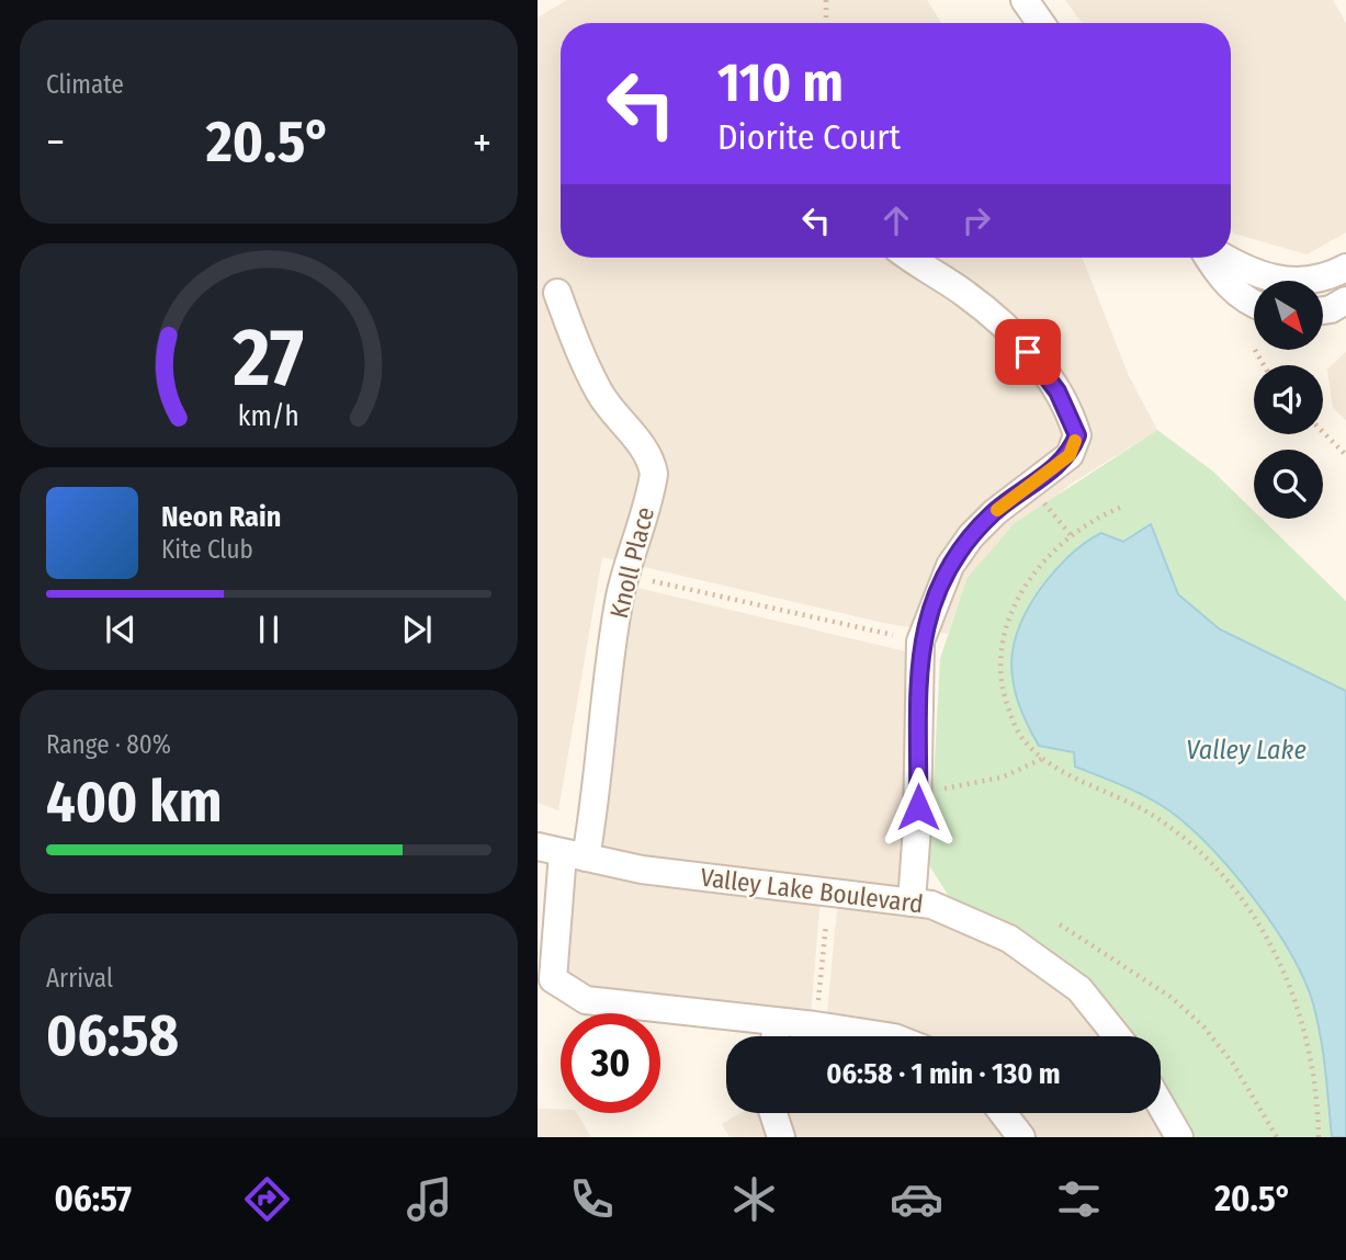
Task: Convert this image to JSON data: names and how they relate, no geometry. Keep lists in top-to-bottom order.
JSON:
{
  "streets": {
    "street": ["Knoll Place", "Valley Lake Boulevard"]
  },
  "crossings": [
    ["Knoll Place", "Valley Lake Boulevard"]
  ],
  "water": ["Valley Lake"],
  "north": "bottom right",
  "page": {
    "tile": [
      "Climate",
      ["Range · 80%", "400 km"],
      ["Arrival", "06:58"]
    ],
    "turn": ["110 m", "Diorite Court"],
    "heat": ["−", "20.5°", "+"],
    "song": ["Neon Rain", "Kite Club"],
    "limit": "30",
    "trip": "06:58 · 1 min · 130 m",
    "tabs": ["06:57", "20.5°"],
    "gauge": ["27", "km/h"]
  }
}
